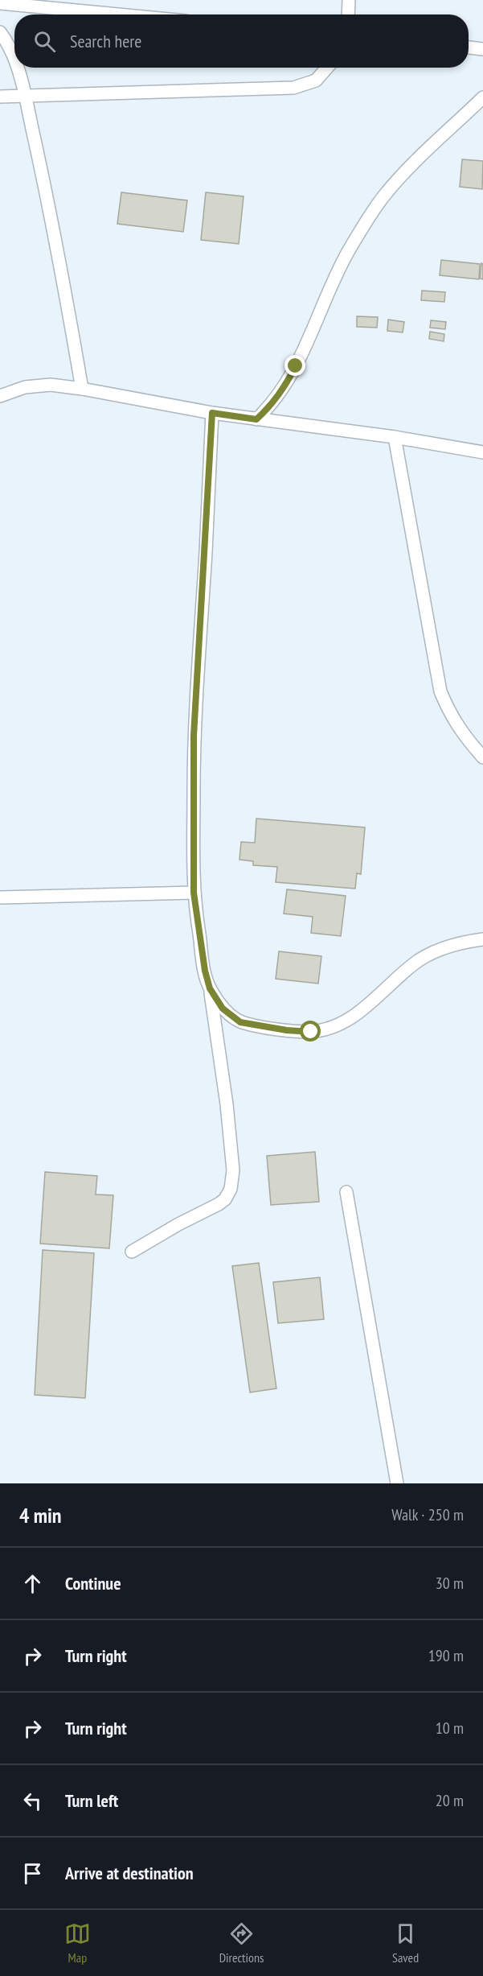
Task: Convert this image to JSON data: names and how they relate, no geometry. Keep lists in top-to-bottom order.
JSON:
{
  "page": {
    "search": "Search here",
    "heading": ["4 min", "Walk · 250 m"],
    "list": [
      ["Continue", "30 m"],
      ["Turn right", "190 m"],
      ["Turn right", "10 m"],
      ["Turn left", "20 m"],
      "Arrive at destination"
    ],
    "nav": ["Map", "Directions", "Saved"]
  }
}
